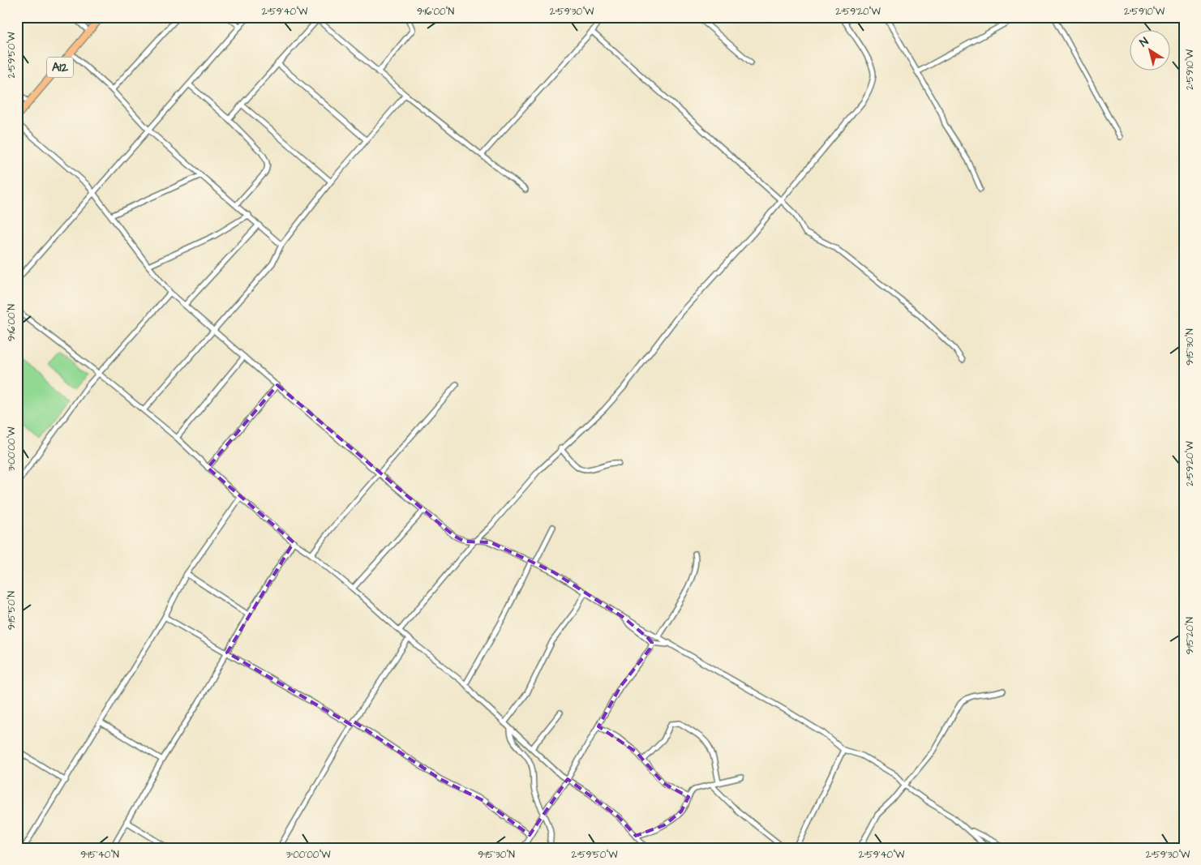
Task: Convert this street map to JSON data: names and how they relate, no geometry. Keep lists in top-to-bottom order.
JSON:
{
  "streets": {
    "main road": ["A12"]
  },
  "north": "top left",
  "coordinates": [
    "2°59'40\"W",
    "9°16'00\"N",
    "2°59'30\"W",
    "2°59'20\"W",
    "2°59'10\"W",
    "2°59'50\"W",
    "9°15'30\"N",
    "3°00'00\"W",
    "9°15'50\"N",
    "9°15'20\"N",
    "9°15'40\"N"
  ]
}
